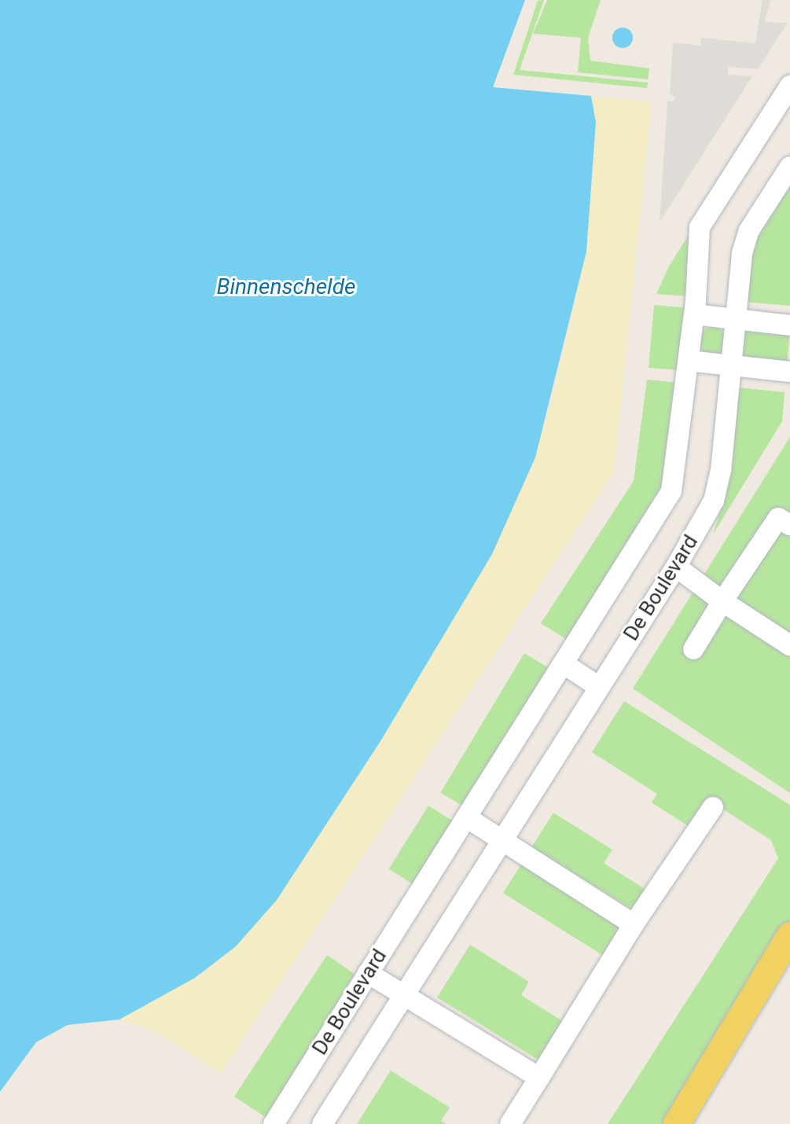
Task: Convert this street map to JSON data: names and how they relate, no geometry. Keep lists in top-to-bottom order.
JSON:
{
  "streets": {
    "street": ["De Boulevard"]
  },
  "water": ["Binnenschelde"]
}
